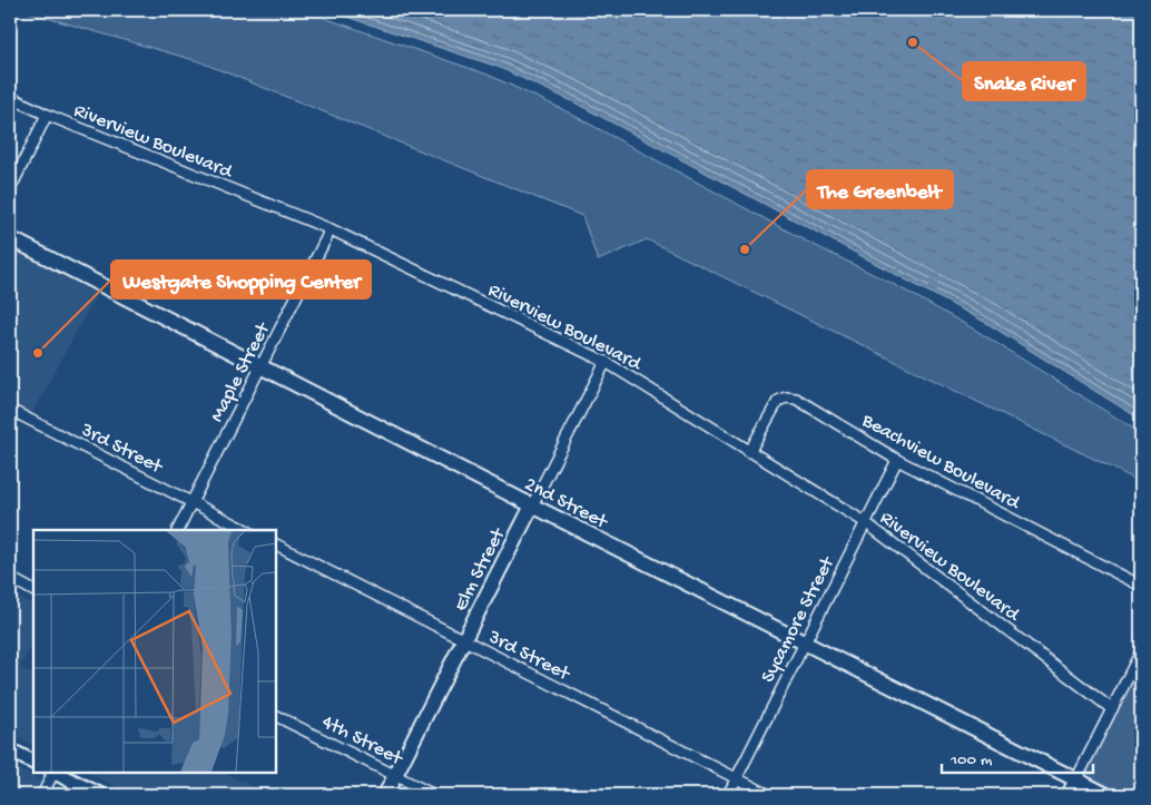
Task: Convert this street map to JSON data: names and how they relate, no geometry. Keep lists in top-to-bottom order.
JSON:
{
  "streets": {
    "street": [
      "Riverview Boulevard",
      "Maple Street",
      "3rd Street",
      "Beachview Boulevard",
      "2nd Street",
      "Elm Street",
      "Sycamore Street",
      "4th Street"
    ]
  },
  "crossings": [
    ["Riverview Boulevard", "Maple Street"],
    ["Riverview Boulevard", "Beachview Boulevard"],
    ["Riverview Boulevard", "Elm Street"],
    ["Riverview Boulevard", "Sycamore Street"],
    ["Maple Street", "3rd Street"],
    ["Maple Street", "2nd Street"],
    ["3rd Street", "Elm Street"],
    ["3rd Street", "Sycamore Street"],
    ["Beachview Boulevard", "Sycamore Street"],
    ["2nd Street", "Elm Street"],
    ["2nd Street", "Sycamore Street"],
    ["Elm Street", "4th Street"]
  ],
  "places": ["Snake River", "The Greenbelt", "Westgate Shopping Center"],
  "scale_bar": "100 m"
}
